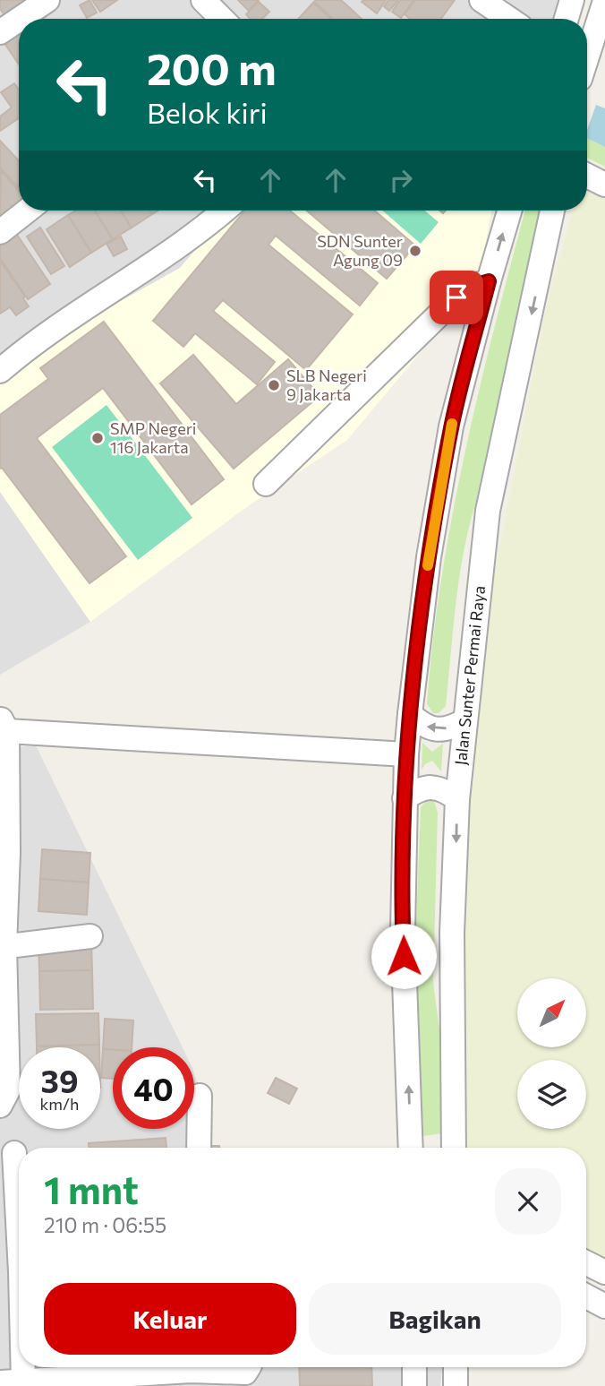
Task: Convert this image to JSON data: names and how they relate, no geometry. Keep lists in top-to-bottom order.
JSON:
{
  "streets": {
    "street": ["Jalan Sunter Permai Raya"]
  },
  "places": ["SDN Sunter Agung 09", "SLB Negeri 9 Jakarta", "SMP Negeri 116 Jakarta"],
  "north": "top right",
  "page": {
    "turn": ["200 m", "Belok kiri"],
    "speed": "39 km/h",
    "limit": "40",
    "heading": ["1 mnt", "210 m · 06:55"],
    "buttons": ["Keluar", "Bagikan"]
  }
}
